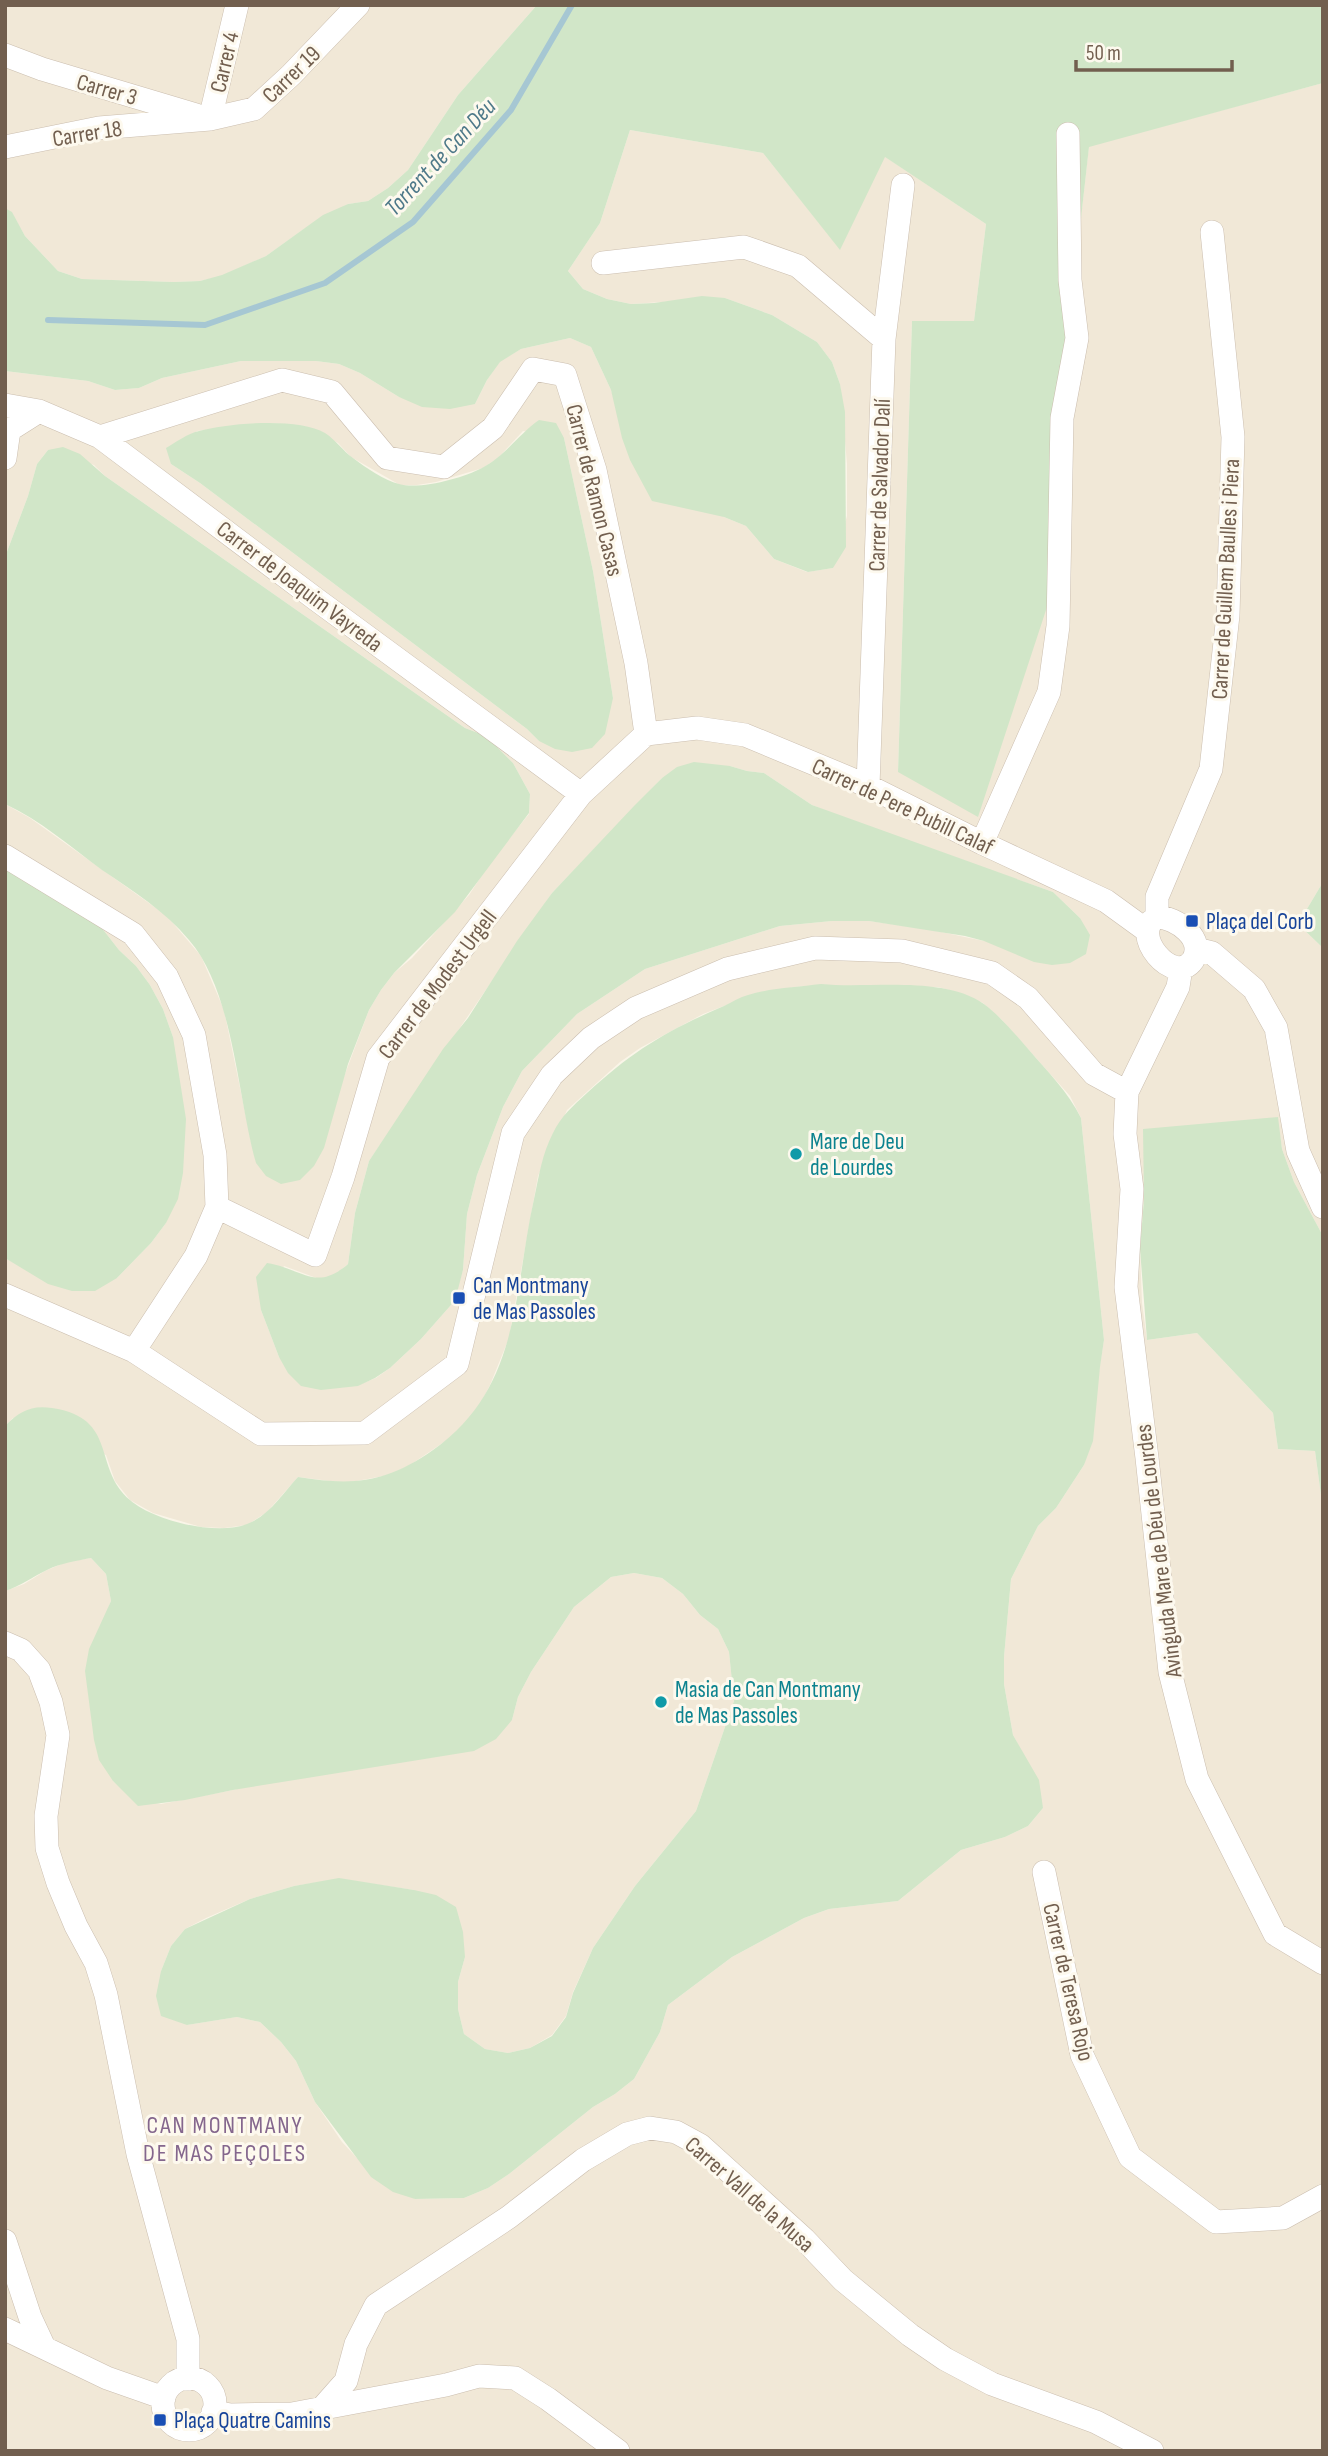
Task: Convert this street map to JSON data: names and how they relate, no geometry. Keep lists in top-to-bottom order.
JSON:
{
  "streets": {
    "street": [
      "Carrer 4",
      "Carrer 19",
      "Carrer 3",
      "Carrer 18",
      "Carrer de Salvador Dalí",
      "Carrer de Ramon Casas",
      "Carrer de Guillem Baulles i Piera",
      "Carrer de Joaquim Vayreda",
      "Carrer de Pere Pubill Calaf",
      "Carrer de Modest Urgell",
      "Avinguda Mare de Déu de Lourdes",
      "Carrer de Teresa Rojo",
      "Carrer Vall de la Musa"
    ]
  },
  "crossings": [
    ["Carrer 4", "Carrer 19"],
    ["Carrer 4", "Carrer 3"],
    ["Carrer 4", "Carrer 18"],
    ["Carrer 19", "Carrer 3"],
    ["Carrer 19", "Carrer 18"],
    ["Carrer 3", "Carrer 18"],
    ["Carrer de Salvador Dalí", "Carrer de Pere Pubill Calaf"],
    ["Carrer de Ramon Casas", "Carrer de Joaquim Vayreda"],
    ["Carrer de Ramon Casas", "Carrer de Pere Pubill Calaf"],
    ["Carrer de Ramon Casas", "Carrer de Modest Urgell"],
    ["Carrer de Guillem Baulles i Piera", "Carrer de Pere Pubill Calaf"],
    ["Carrer de Guillem Baulles i Piera", "Avinguda Mare de Déu de Lourdes"],
    ["Carrer de Joaquim Vayreda", "Carrer de Modest Urgell"],
    ["Carrer de Pere Pubill Calaf", "Carrer de Modest Urgell"],
    ["Carrer de Pere Pubill Calaf", "Avinguda Mare de Déu de Lourdes"]
  ],
  "districts": ["CAN MONTMANY DE MAS PEÇOLES"],
  "water": ["Torrent de Can Déu"],
  "places": {
    "transit": ["Plaça del Corb", "Can Montmany de Mas Passoles", "Plaça Quatre Camins"],
    "other": ["Mare de Deu de Lourdes", "Masia de Can Montmany de Mas Passoles"]
  },
  "scale_bar": "50 m"
}
